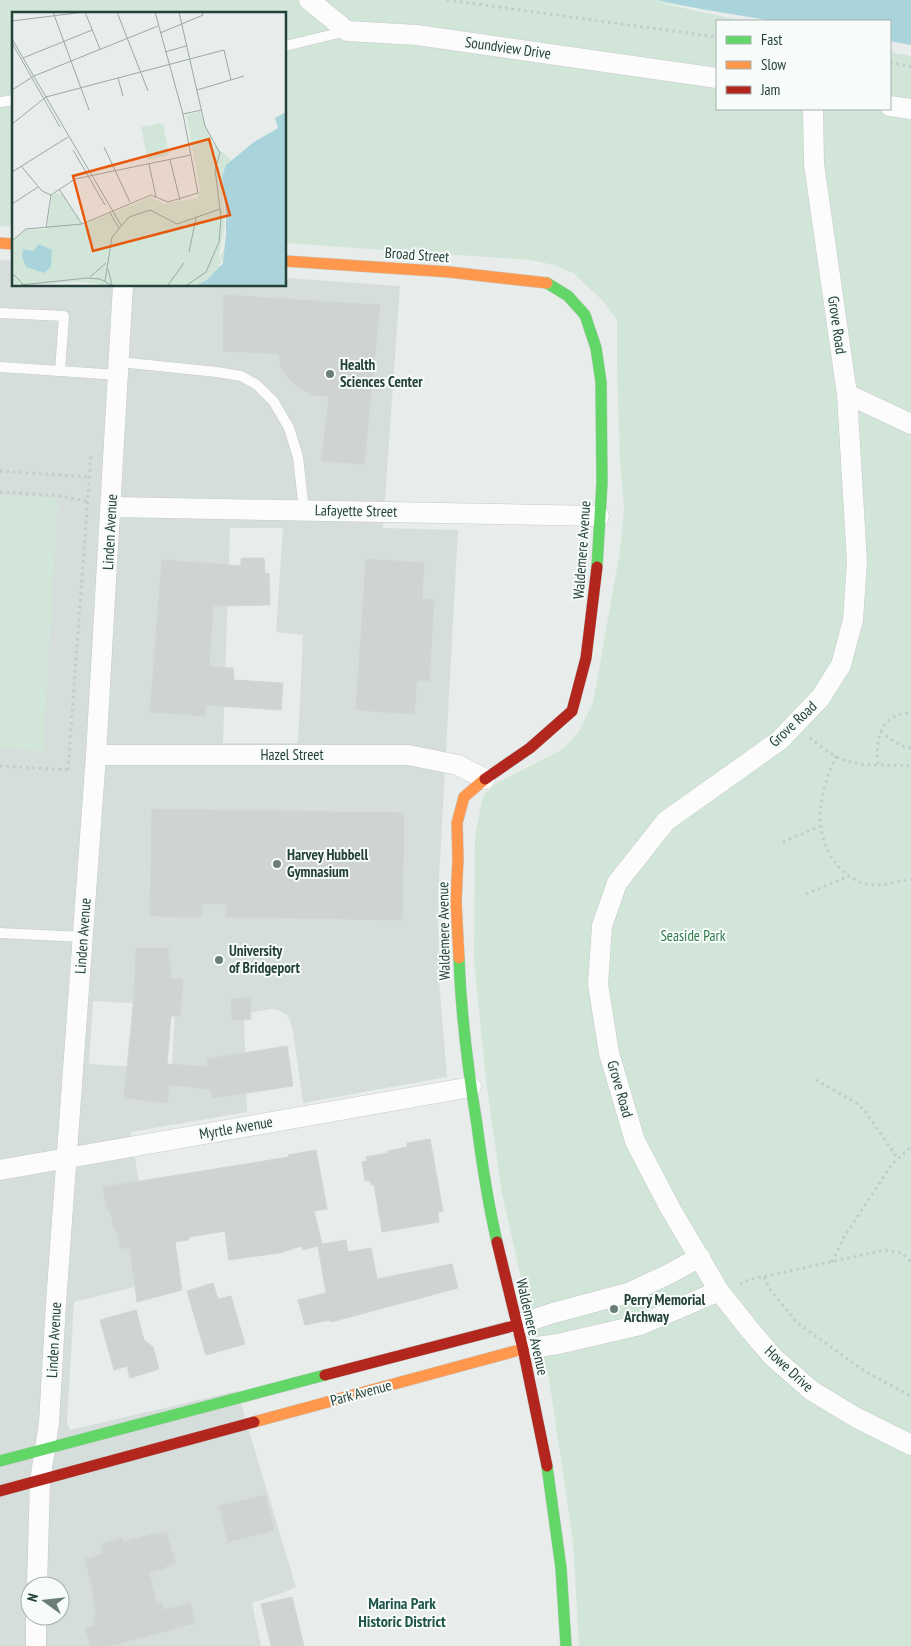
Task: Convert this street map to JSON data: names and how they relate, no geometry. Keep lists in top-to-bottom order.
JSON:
{
  "streets": {
    "street": [
      "Soundview Drive",
      "Broad Street",
      "Grove Road",
      "Lafayette Street",
      "Linden Avenue",
      "Waldemere Avenue",
      "Hazel Street",
      "Myrtle Avenue",
      "Howe Drive",
      "Park Avenue"
    ]
  },
  "crossings": [
    ["Broad Street", "Waldemere Avenue"],
    ["Grove Road", "Howe Drive"],
    ["Grove Road", "Park Avenue"],
    ["Lafayette Street", "Linden Avenue"],
    ["Lafayette Street", "Waldemere Avenue"],
    ["Linden Avenue", "Hazel Street"],
    ["Linden Avenue", "Myrtle Avenue"],
    ["Linden Avenue", "Park Avenue"],
    ["Waldemere Avenue", "Hazel Street"],
    ["Waldemere Avenue", "Myrtle Avenue"],
    ["Waldemere Avenue", "Park Avenue"],
    ["Howe Drive", "Park Avenue"]
  ],
  "districts": ["Marina Park Historic District"],
  "parks": ["Seaside Park"],
  "places": [
    "Health Sciences Center",
    "Harvey Hubbell Gymnasium",
    "University of Bridgeport",
    "Perry Memorial Archway"
  ],
  "legend": ["Fast", "Slow", "Jam"],
  "north": "left"
}
